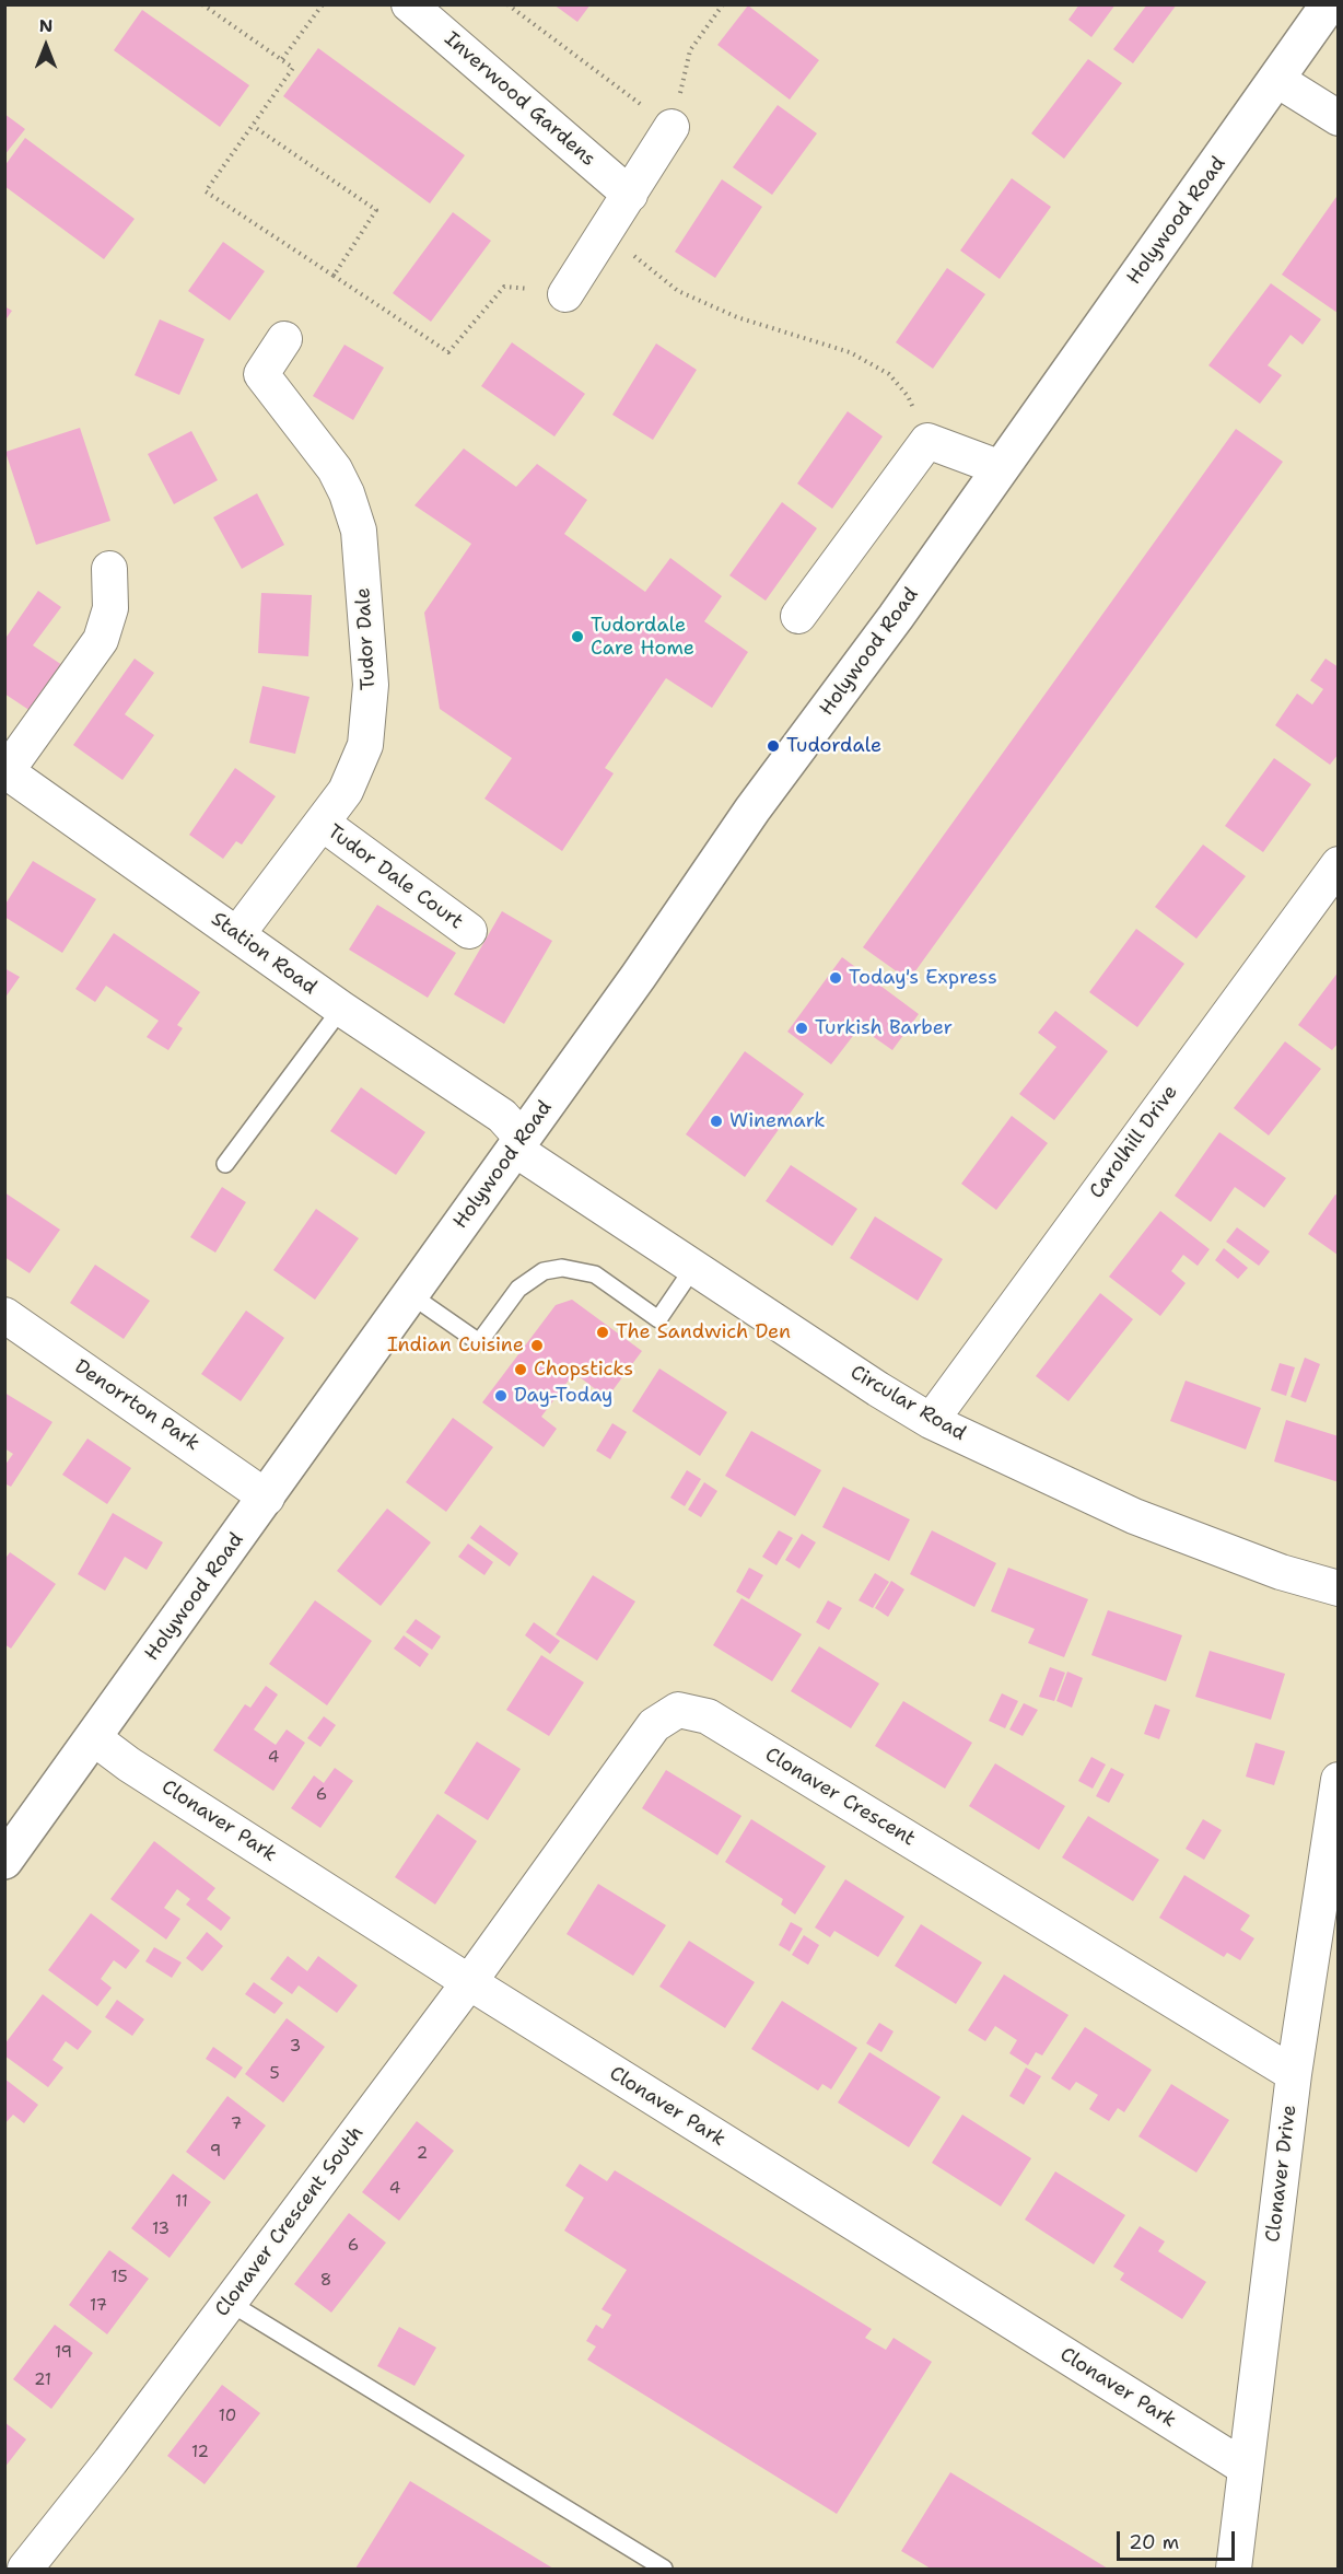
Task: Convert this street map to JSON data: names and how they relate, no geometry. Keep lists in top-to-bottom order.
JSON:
{
  "streets": {
    "main road": ["Holywood Road"],
    "street": [
      "Inverwood Gardens",
      "Tudor Dale",
      "Tudor Dale Court",
      "Station Road",
      "Carolhill Drive",
      "Circular Road",
      "Denorrton Park",
      "Clonaver Crescent",
      "Clonaver Park",
      "Clonaver Drive",
      "Clonaver Crescent South"
    ]
  },
  "crossings": [
    ["Holywood Road", "Station Road"],
    ["Holywood Road", "Circular Road"],
    ["Holywood Road", "Denorrton Park"],
    ["Holywood Road", "Clonaver Park"],
    ["Tudor Dale", "Tudor Dale Court"],
    ["Tudor Dale", "Station Road"],
    ["Station Road", "Circular Road"],
    ["Carolhill Drive", "Circular Road"],
    ["Clonaver Crescent", "Clonaver Park"],
    ["Clonaver Crescent", "Clonaver Drive"],
    ["Clonaver Crescent", "Clonaver Crescent South"],
    ["Clonaver Park", "Clonaver Drive"],
    ["Clonaver Park", "Clonaver Crescent South"]
  ],
  "places": [
    "Tudordale Care Home",
    "Tudordale",
    "Today's Express",
    "Turkish Barber",
    "Winemark",
    "The Sandwich Den",
    "Indian Cuisine",
    "Chopsticks",
    "Day-Today"
  ],
  "house_numbers": [
    "4",
    "6",
    "3",
    "5",
    "7",
    "9",
    "2",
    "4",
    "11",
    "13",
    "6",
    "15",
    "8",
    "17",
    "19",
    "21",
    "10",
    "12"
  ],
  "scale_bar": "20 m",
  "north": "top"
}
